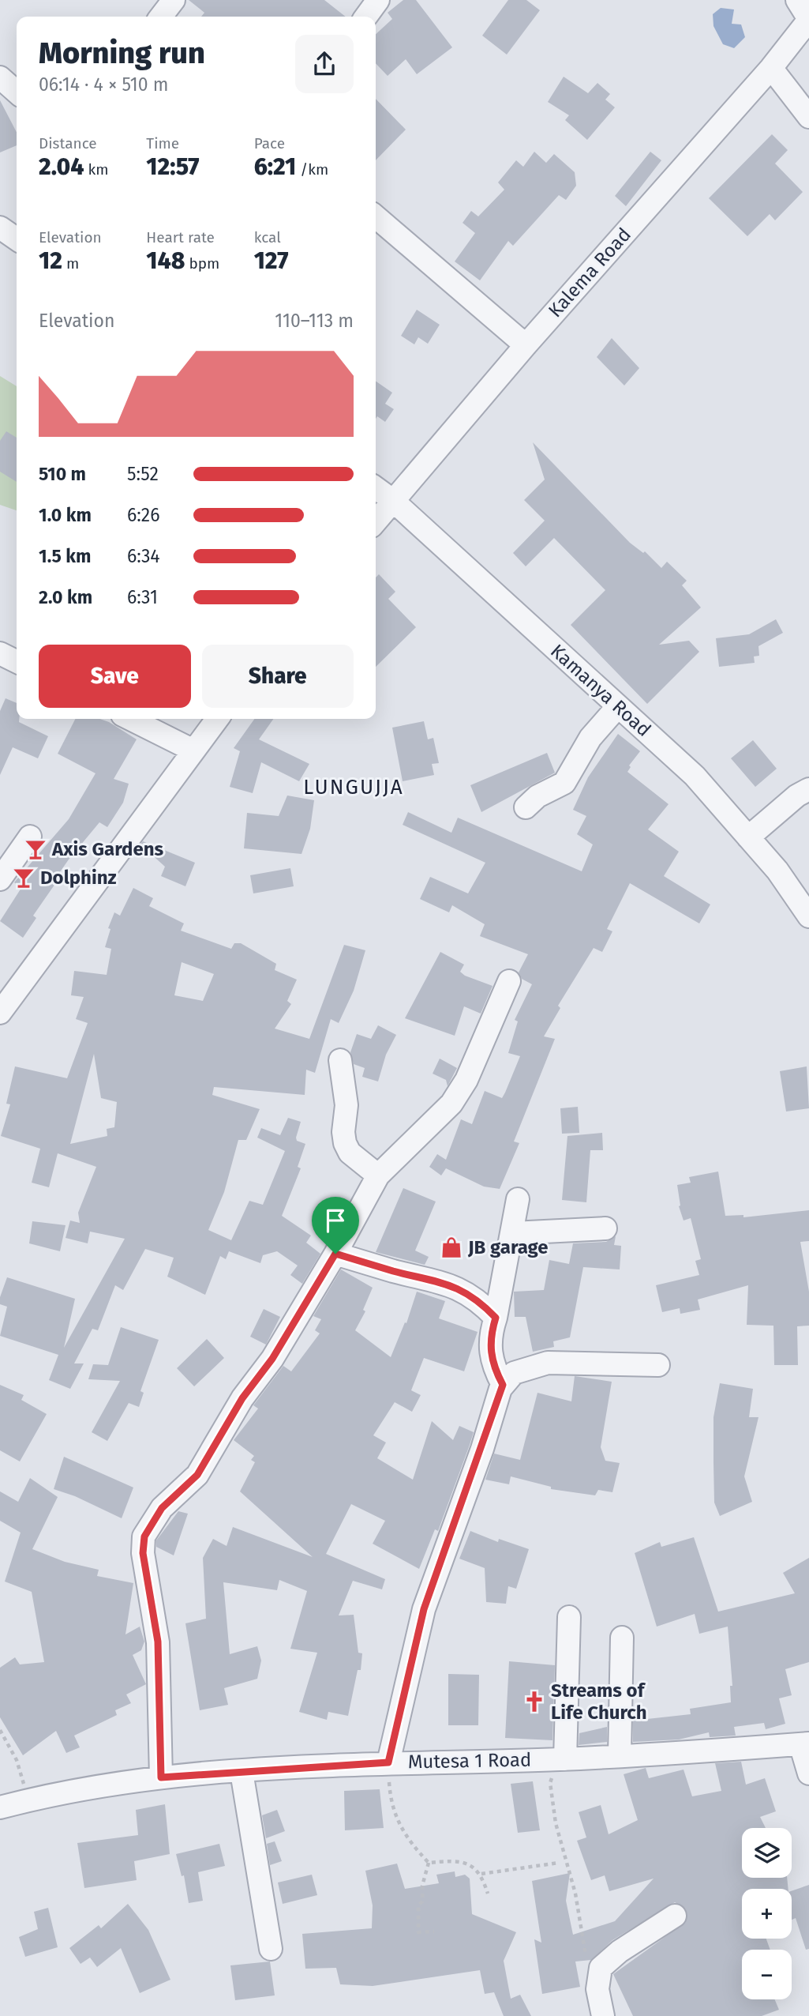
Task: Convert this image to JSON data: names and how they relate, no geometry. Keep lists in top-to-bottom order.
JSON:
{
  "streets": {
    "street": ["Kalema Road", "Kamanya Road", "Mutesa 1 Road"]
  },
  "crossings": [
    ["Kalema Road", "Kamanya Road"]
  ],
  "districts": ["LUNGUJJA"],
  "places": {
    "bar": ["Axis Gardens", "Dolphinz"],
    "shop": ["JB garage"],
    "church": ["Streams of Life Church"]
  },
  "page": {
    "heading": ["Morning run", "06:14 · 4 × 510 m"],
    "stats": [
      ["Distance", "2.04 km"],
      ["Time", "12:57"],
      ["Pace", "6:21 /km"],
      ["Elevation", "12 m"],
      ["Heart rate", "148 bpm"],
      ["kcal", "127"]
    ],
    "chart": ["Elevation", "110–113 m"],
    "list": [
      {
        "name": "510 m",
        "note": "5:52"
      },
      {
        "name": "1.0 km",
        "note": "6:26"
      },
      {
        "name": "1.5 km",
        "note": "6:34"
      },
      {
        "name": "2.0 km",
        "note": "6:31"
      }
    ],
    "buttons": ["Save", "Share"],
    "map_buttons": ["+", "−"]
  }
}
